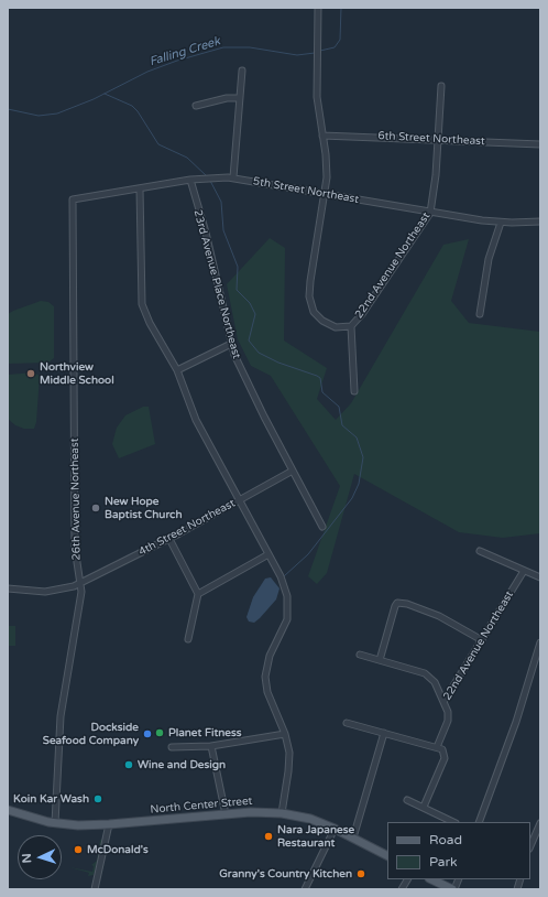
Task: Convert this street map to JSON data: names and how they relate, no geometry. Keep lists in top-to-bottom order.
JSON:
{
  "streets": {
    "main road": ["North Center Street"],
    "street": [
      "6th Street Northeast",
      "5th Street Northeast",
      "22nd Avenue Northeast",
      "23rd Avenue Place Northeast",
      "26th Avenue Northeast",
      "4th Street Northeast"
    ]
  },
  "crossings": [
    ["6th Street Northeast", "22nd Avenue Northeast"],
    ["5th Street Northeast", "22nd Avenue Northeast"],
    ["5th Street Northeast", "23rd Avenue Place Northeast"],
    ["5th Street Northeast", "26th Avenue Northeast"],
    ["23rd Avenue Place Northeast", "4th Street Northeast"],
    ["26th Avenue Northeast", "4th Street Northeast"],
    ["26th Avenue Northeast", "North Center Street"]
  ],
  "water": ["Falling Creek"],
  "places": [
    "Northview Middle School",
    "New Hope Baptist Church",
    "Planet Fitness",
    "Dockside Seafood Company",
    "Wine and Design",
    "Koin Kar Wash",
    "Nara Japanese Restaurant",
    "McDonald's",
    "Granny's Country Kitchen"
  ],
  "legend": ["Road", "Park"],
  "north": "left"
}
